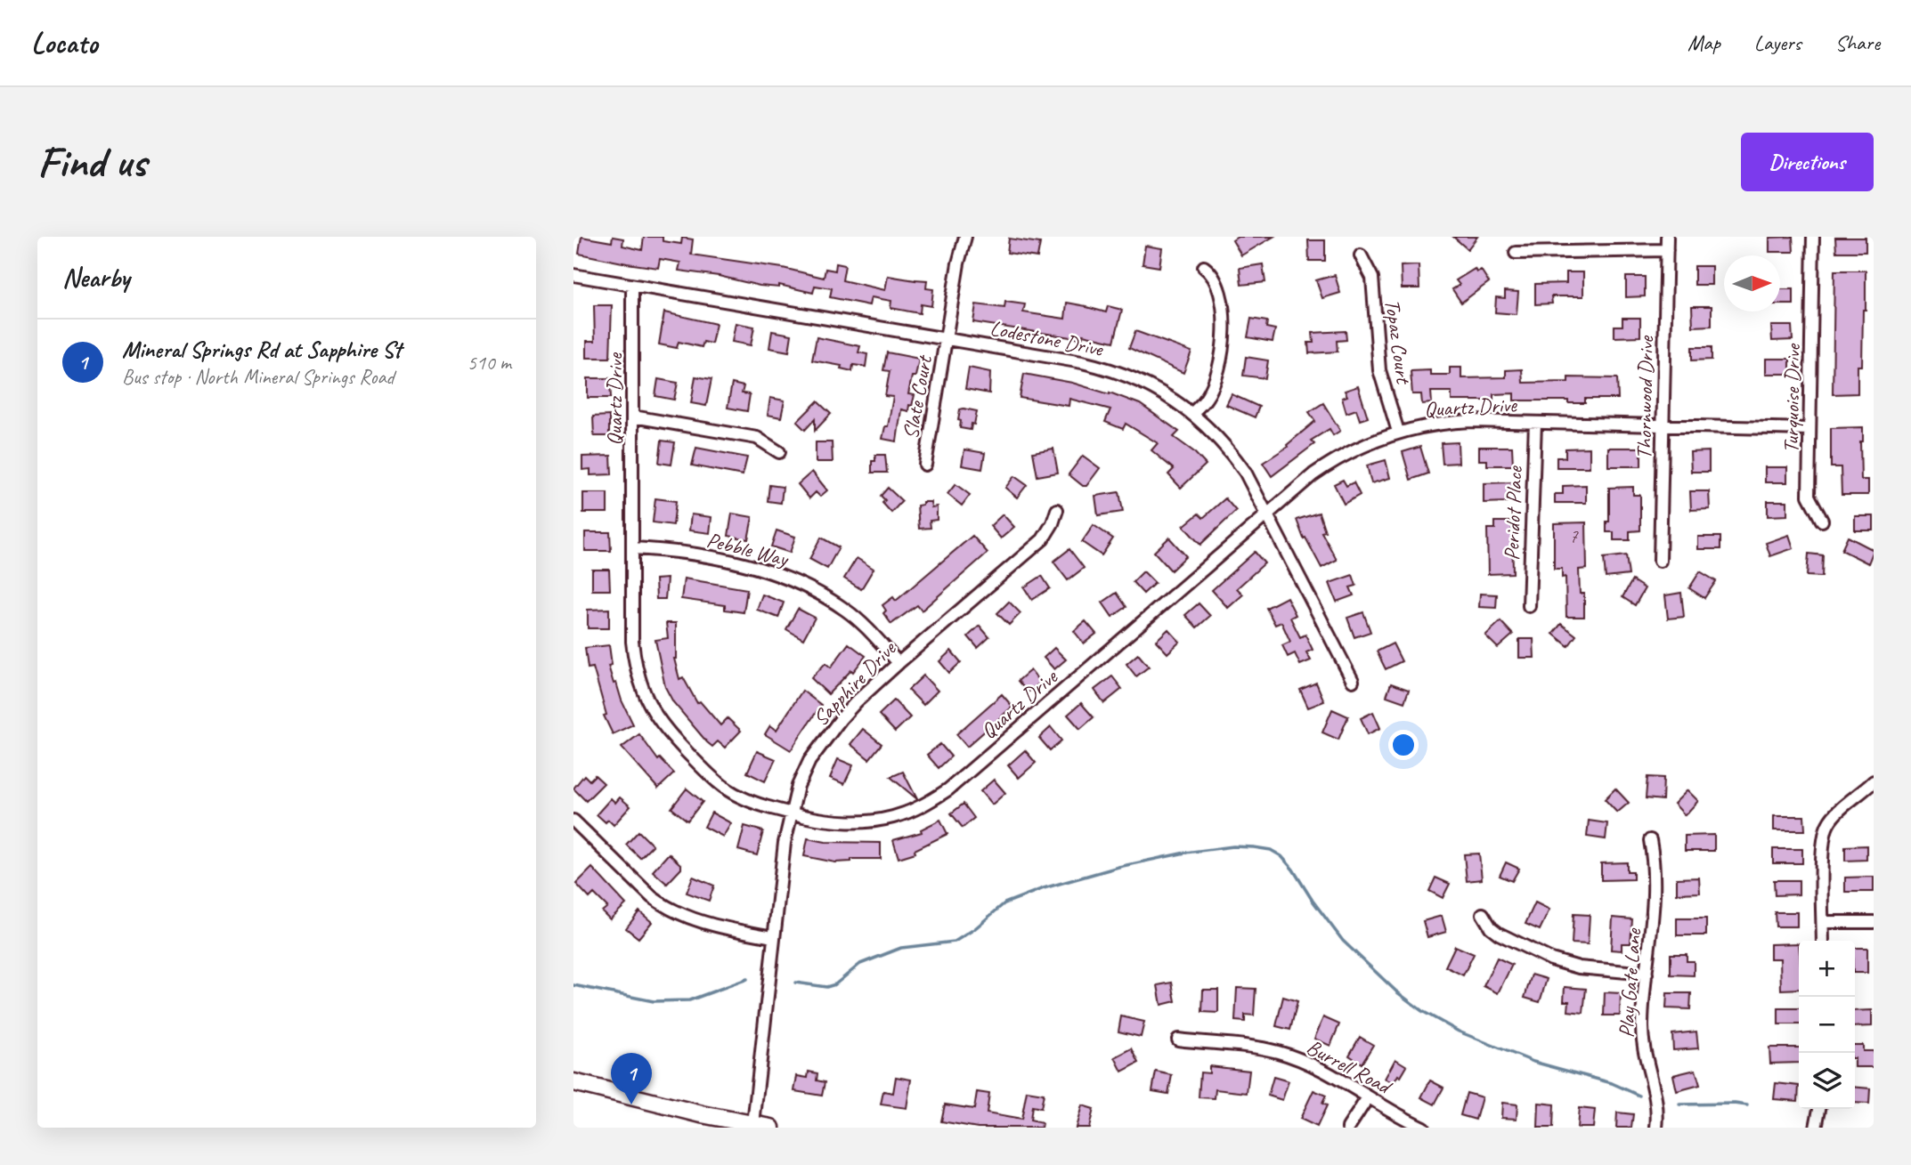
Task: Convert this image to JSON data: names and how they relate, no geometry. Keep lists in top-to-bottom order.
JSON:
{
  "streets": {
    "street": [
      "Lodestone Drive",
      "Topaz Court",
      "Slate Court",
      "Thornwood Drive",
      "Turquoise Drive",
      "Quartz Drive",
      "Peridot Place",
      "Pebble Way",
      "Sapphire Drive",
      "Play Gate Lane",
      "Burrell Road"
    ]
  },
  "crossings": [
    ["Lodestone Drive", "Slate Court"],
    ["Lodestone Drive", "Quartz Drive"],
    ["Topaz Court", "Quartz Drive"],
    ["Thornwood Drive", "Quartz Drive"],
    ["Turquoise Drive", "Quartz Drive"],
    ["Quartz Drive", "Peridot Place"],
    ["Quartz Drive", "Pebble Way"],
    ["Quartz Drive", "Sapphire Drive"],
    ["Pebble Way", "Sapphire Drive"]
  ],
  "house_numbers": ["7"],
  "north": "right",
  "page": {
    "header": "Locato",
    "nav": ["Map", "Layers", "Share"],
    "buttons": "Directions",
    "title": "Find us",
    "heading": "Nearby",
    "list": [
      {
        "mark": "1",
        "name": "Mineral Springs Rd at Sapphire St",
        "note": "Bus stop · North Mineral Springs Road",
        "value": "510 m"
      }
    ],
    "map_buttons": ["+", "−"],
    "pins": "1"
  }
}
